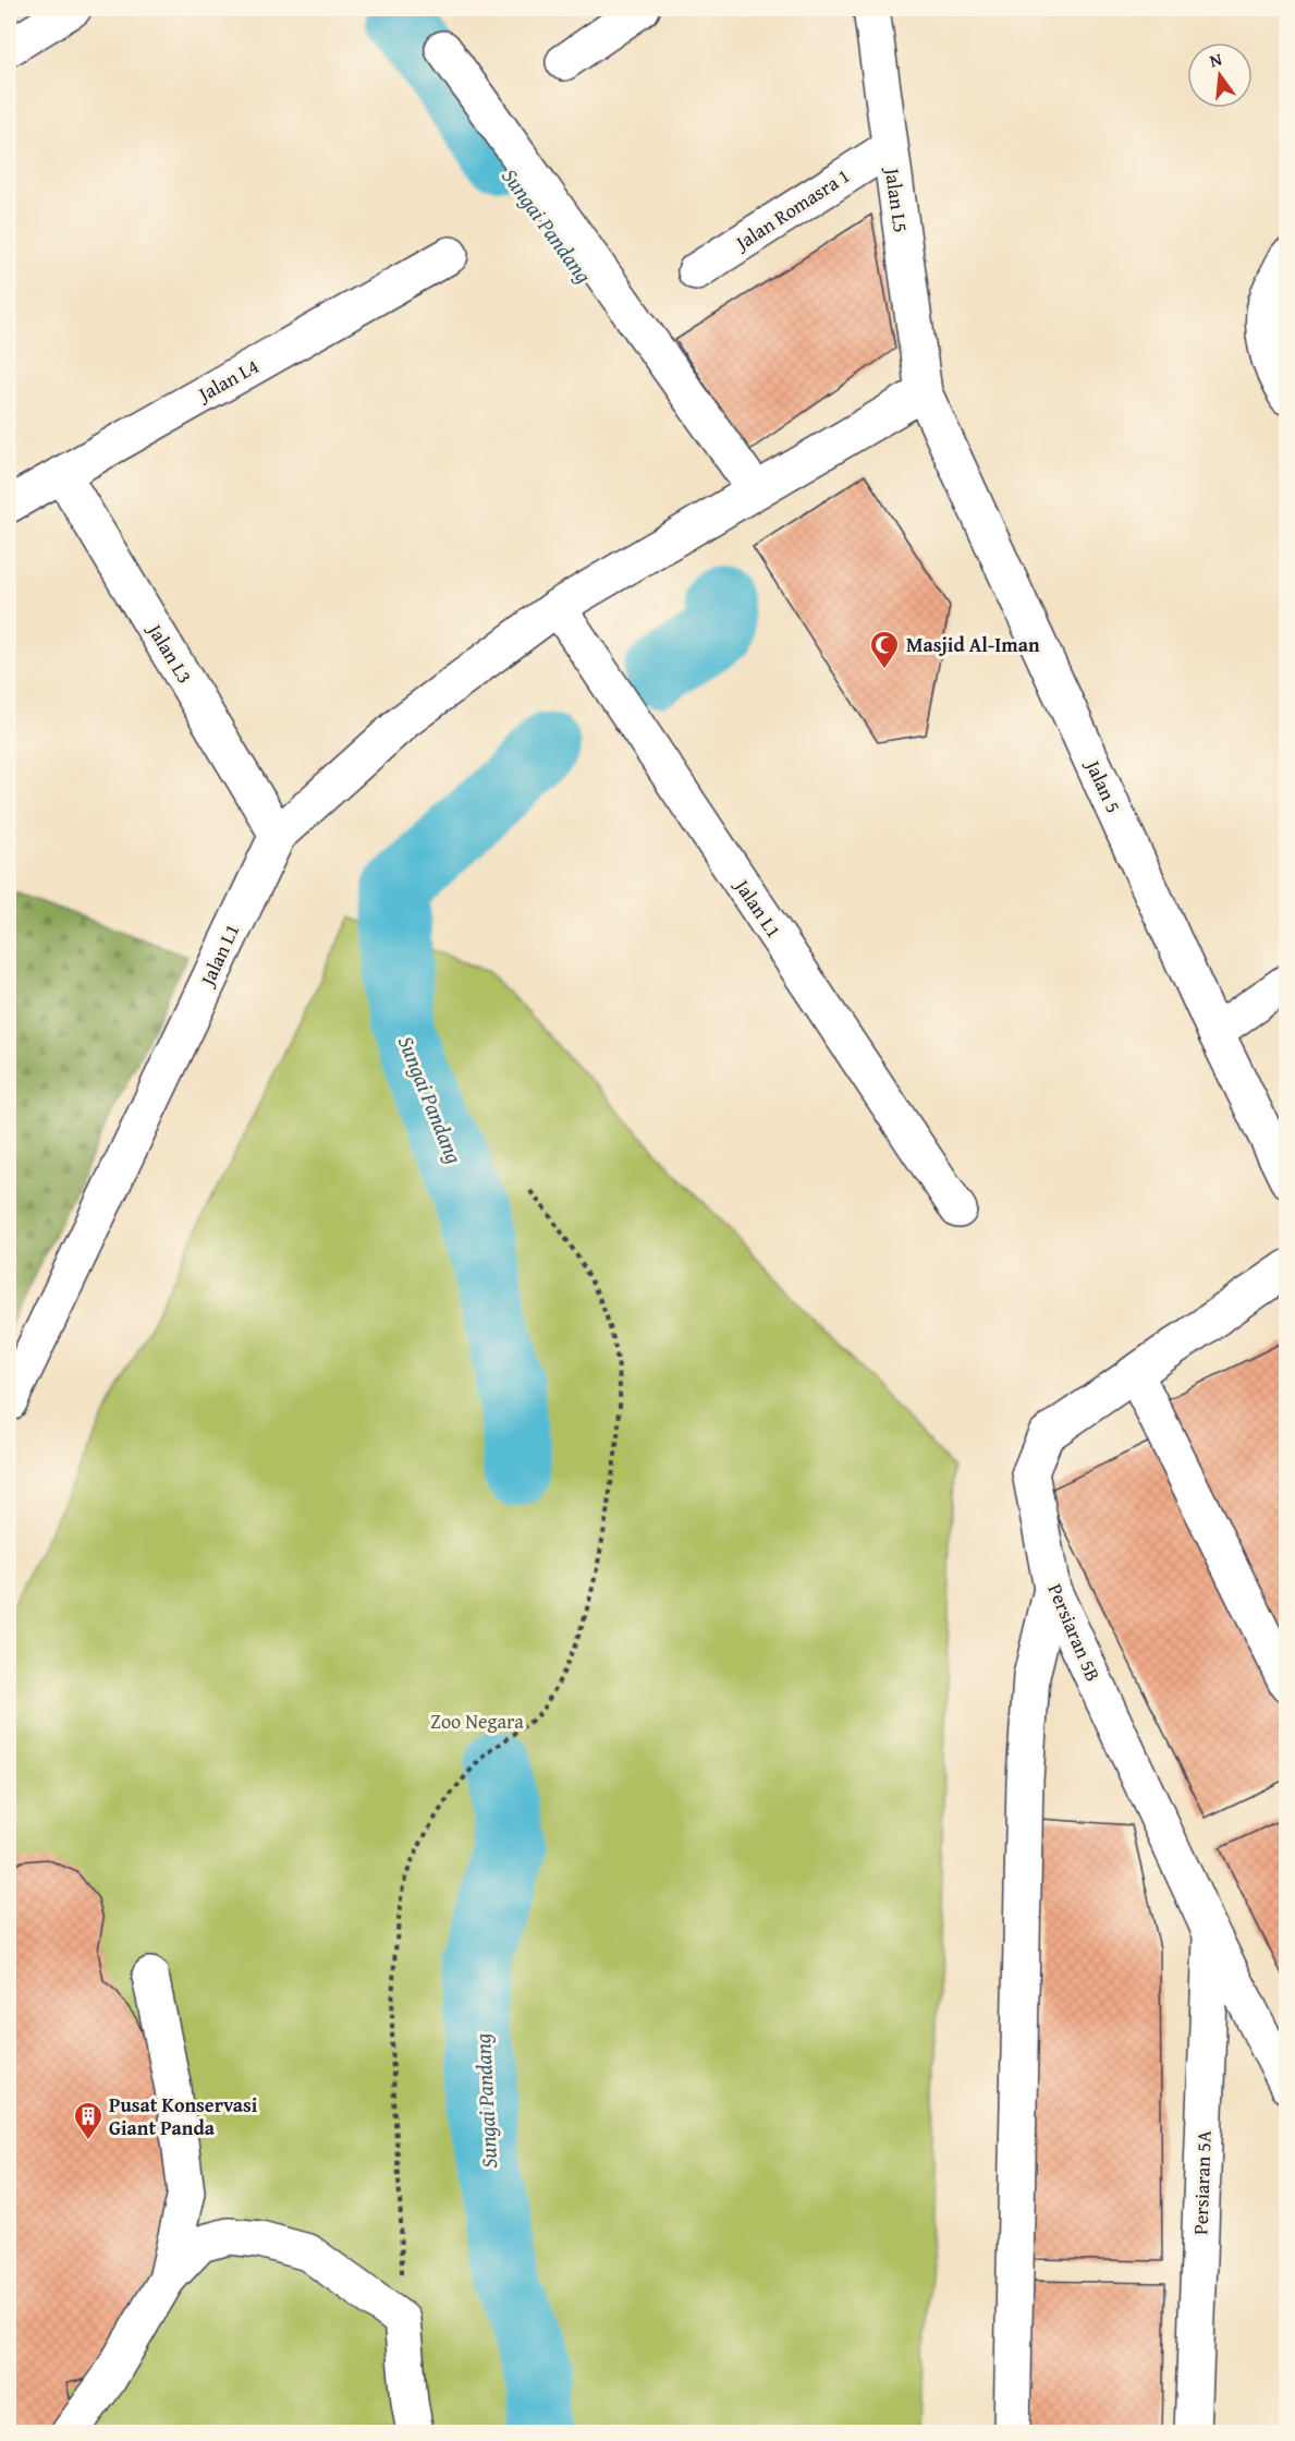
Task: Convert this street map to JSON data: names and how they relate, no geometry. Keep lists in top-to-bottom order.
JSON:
{
  "streets": {
    "street": [
      "Jalan L5",
      "Jalan Romasra 1",
      "Jalan L4",
      "Jalan L3",
      "Jalan 5",
      "Jalan L1",
      "Persiaran 5B",
      "Persiaran 5A"
    ]
  },
  "crossings": [
    ["Jalan L5", "Jalan Romasra 1"],
    ["Jalan L5", "Jalan 5"],
    ["Jalan L5", "Jalan L1"],
    ["Jalan L4", "Jalan L3"],
    ["Jalan L3", "Jalan L1"],
    ["Jalan 5", "Jalan L1"],
    ["Persiaran 5B", "Persiaran 5A"]
  ],
  "water": ["Sungai Pandang"],
  "parks": ["Zoo Negara"],
  "places": {
    "mosque": ["Masjid Al-Iman"],
    "building": ["Pusat Konservasi Giant Panda"]
  },
  "north": "top"
}
